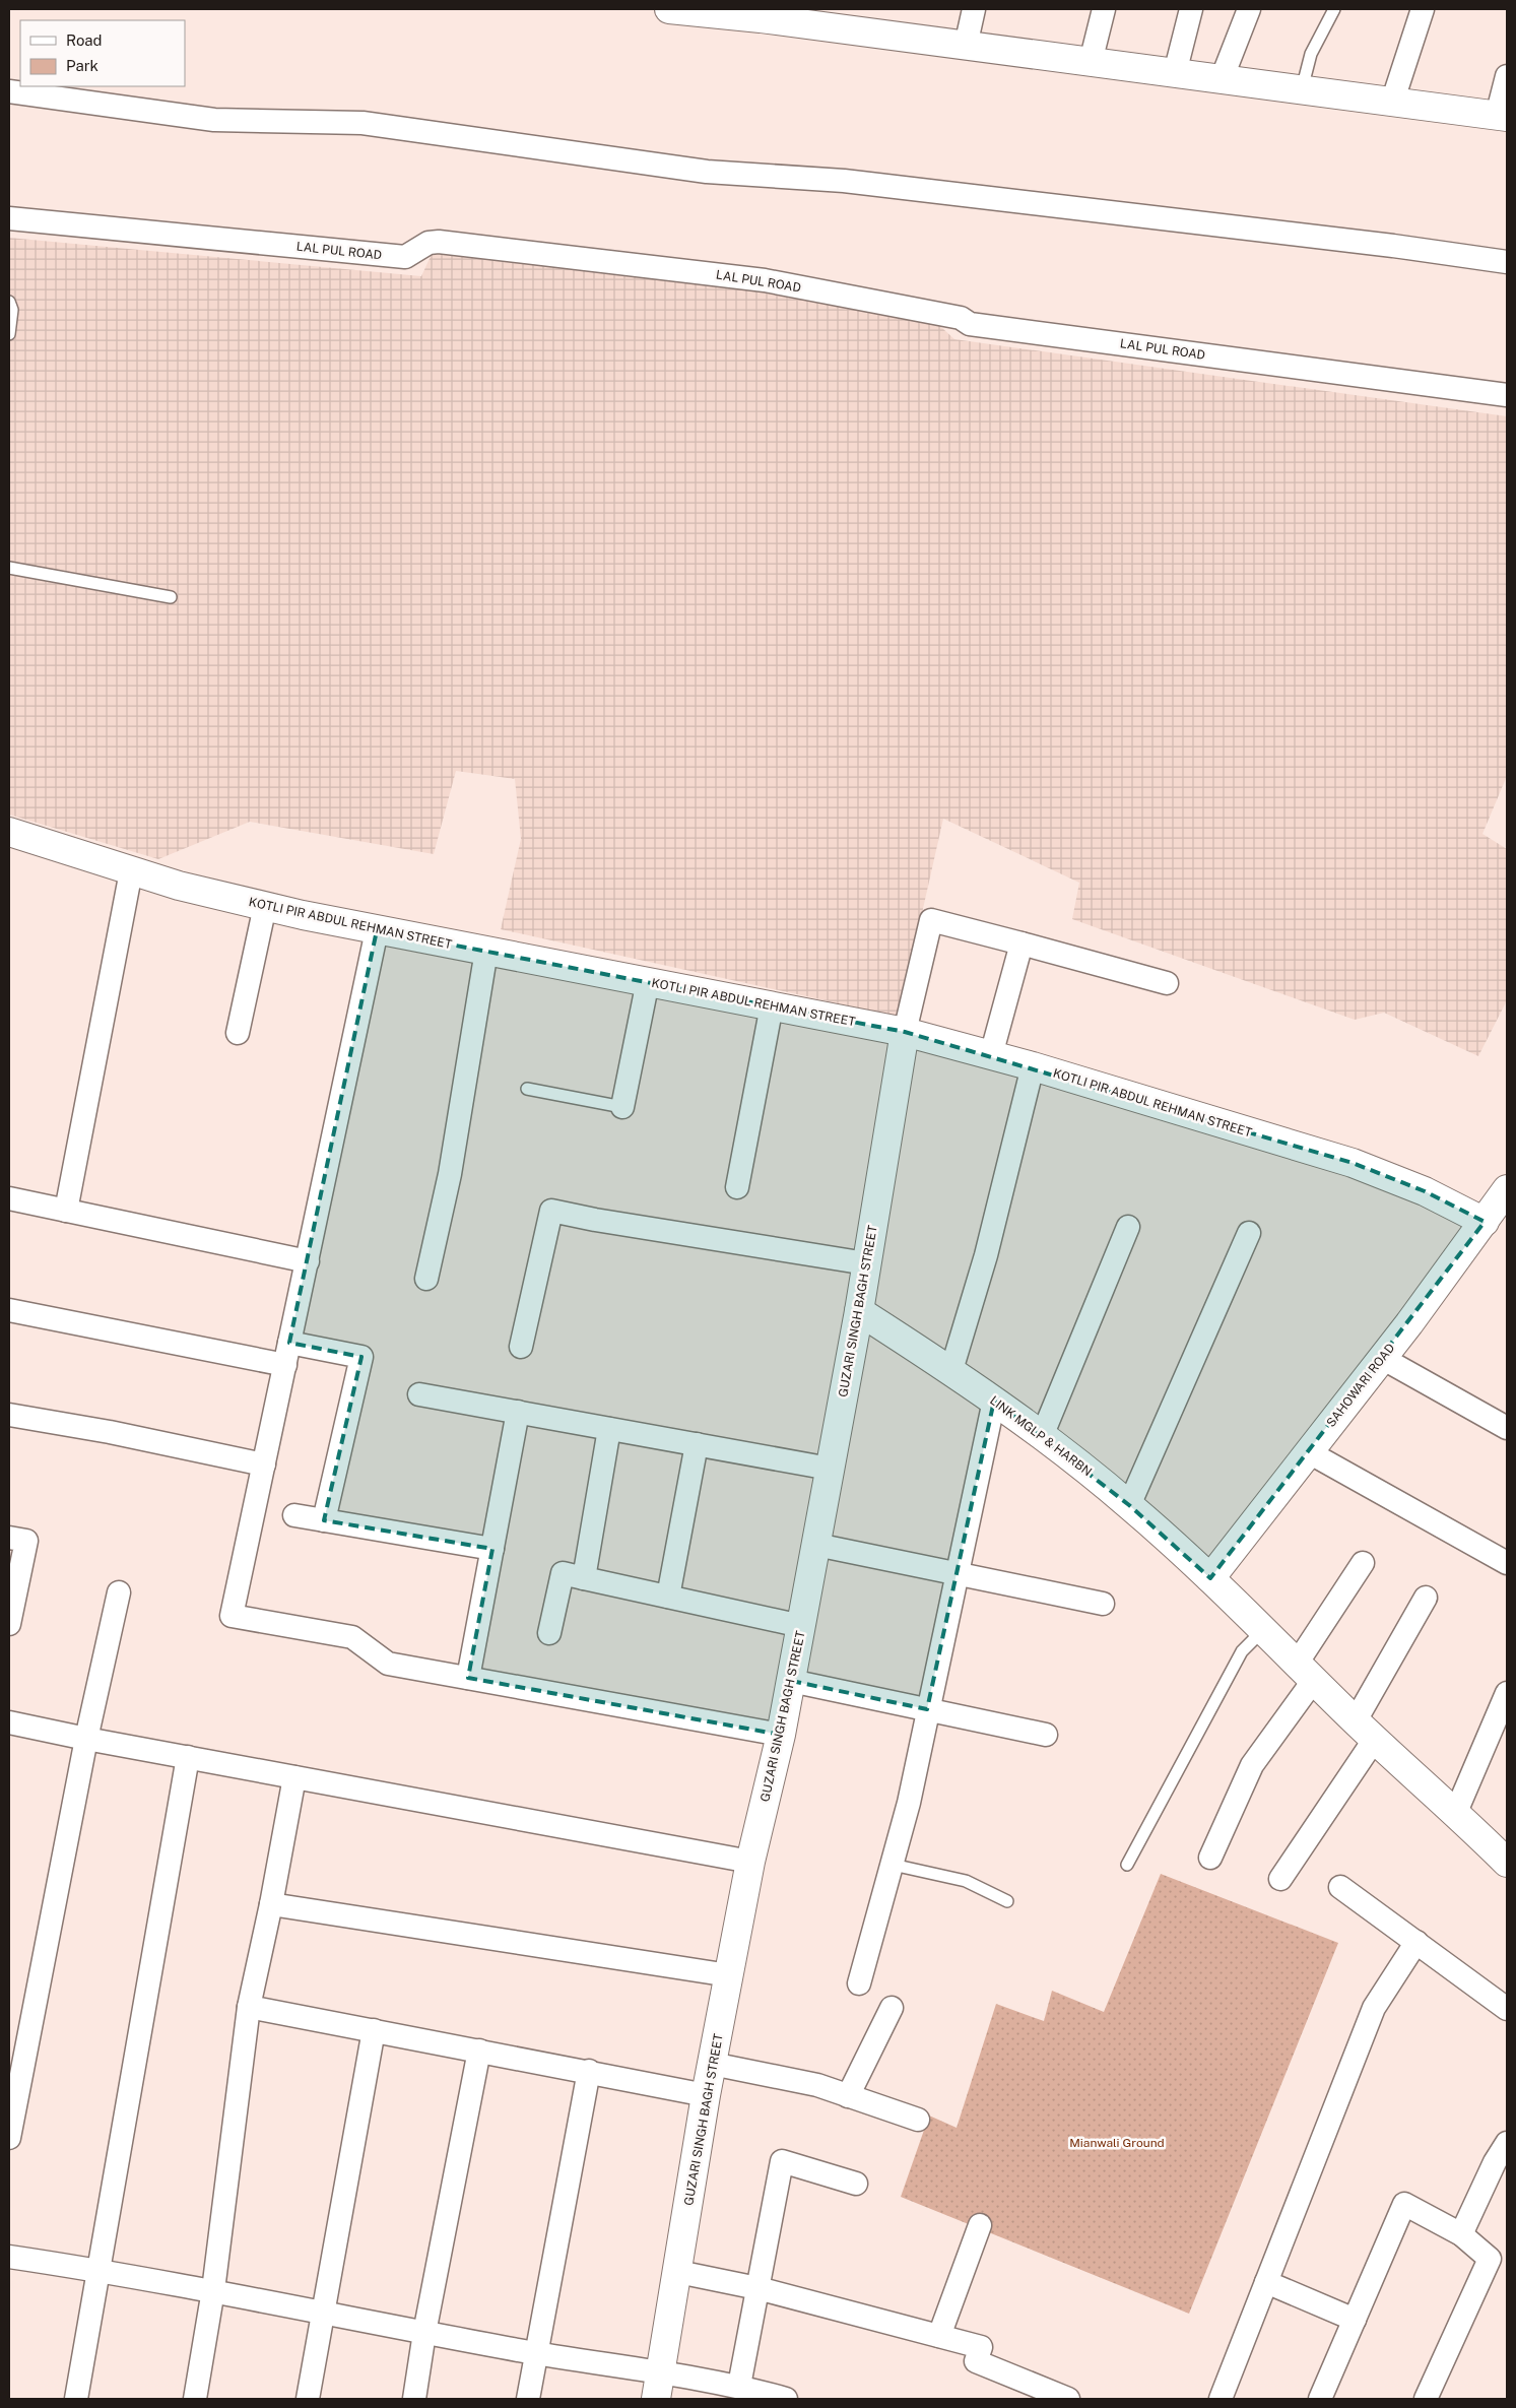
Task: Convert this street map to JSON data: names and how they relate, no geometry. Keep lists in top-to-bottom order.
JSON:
{
  "streets": {
    "street": [
      "LAL PUL ROAD",
      "KOTLI PIR ABDUL REHMAN STREET",
      "GUZARI SINGH BAGH STREET",
      "SAHOWARI ROAD",
      "LINK MGLP & HARBN"
    ]
  },
  "crossings": [
    ["KOTLI PIR ABDUL REHMAN STREET", "GUZARI SINGH BAGH STREET"],
    ["KOTLI PIR ABDUL REHMAN STREET", "SAHOWARI ROAD"],
    ["GUZARI SINGH BAGH STREET", "LINK MGLP & HARBN"],
    ["SAHOWARI ROAD", "LINK MGLP & HARBN"]
  ],
  "parks": ["Mianwali Ground"],
  "legend": ["Road", "Park"]
}
